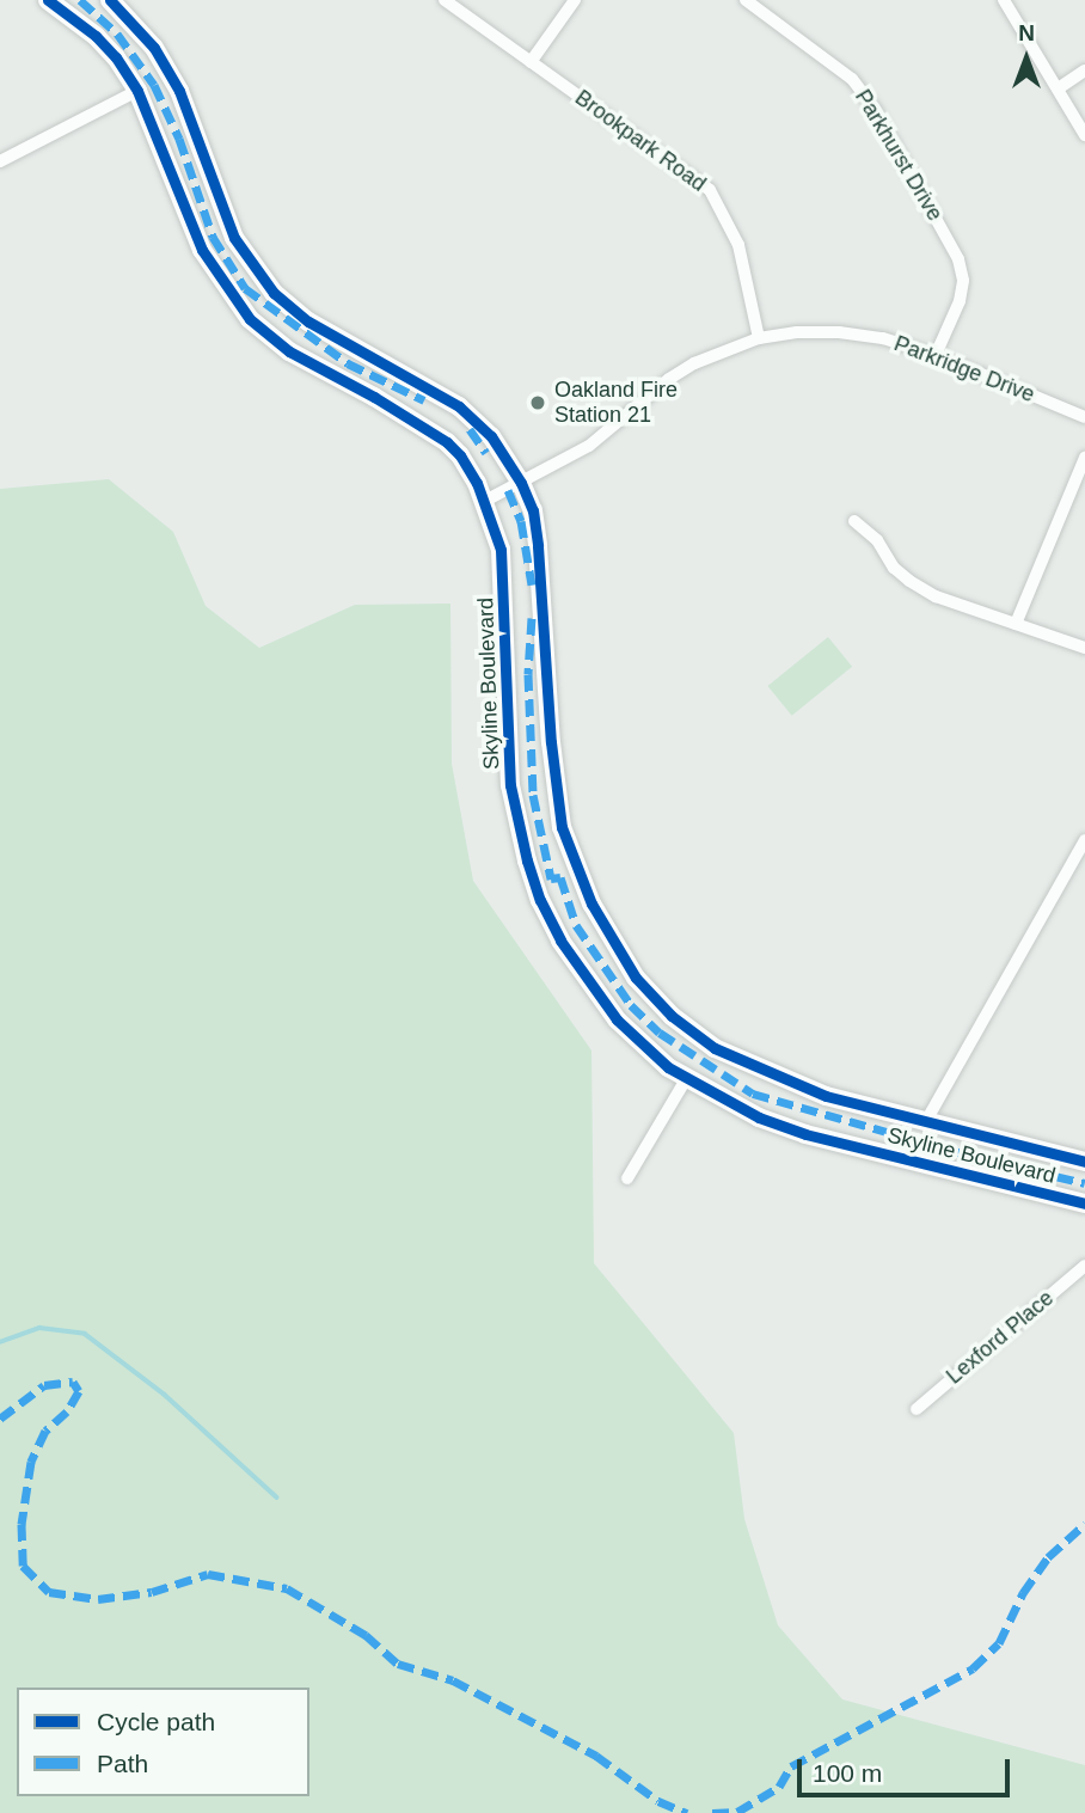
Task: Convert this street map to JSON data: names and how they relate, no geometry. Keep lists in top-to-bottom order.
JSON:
{
  "streets": {
    "main road": ["Skyline Boulevard"],
    "street": [
      "Brookpark Road",
      "Parkhurst Drive",
      "Parkridge Drive",
      "Lexford Place"
    ]
  },
  "crossings": [
    ["Brookpark Road", "Parkridge Drive"],
    ["Parkhurst Drive", "Parkridge Drive"],
    ["Parkridge Drive", "Skyline Boulevard"]
  ],
  "places": ["Oakland Fire Station 21"],
  "legend": ["Cycle path", "Path"],
  "scale_bar": "100 m",
  "north": "top"
}
